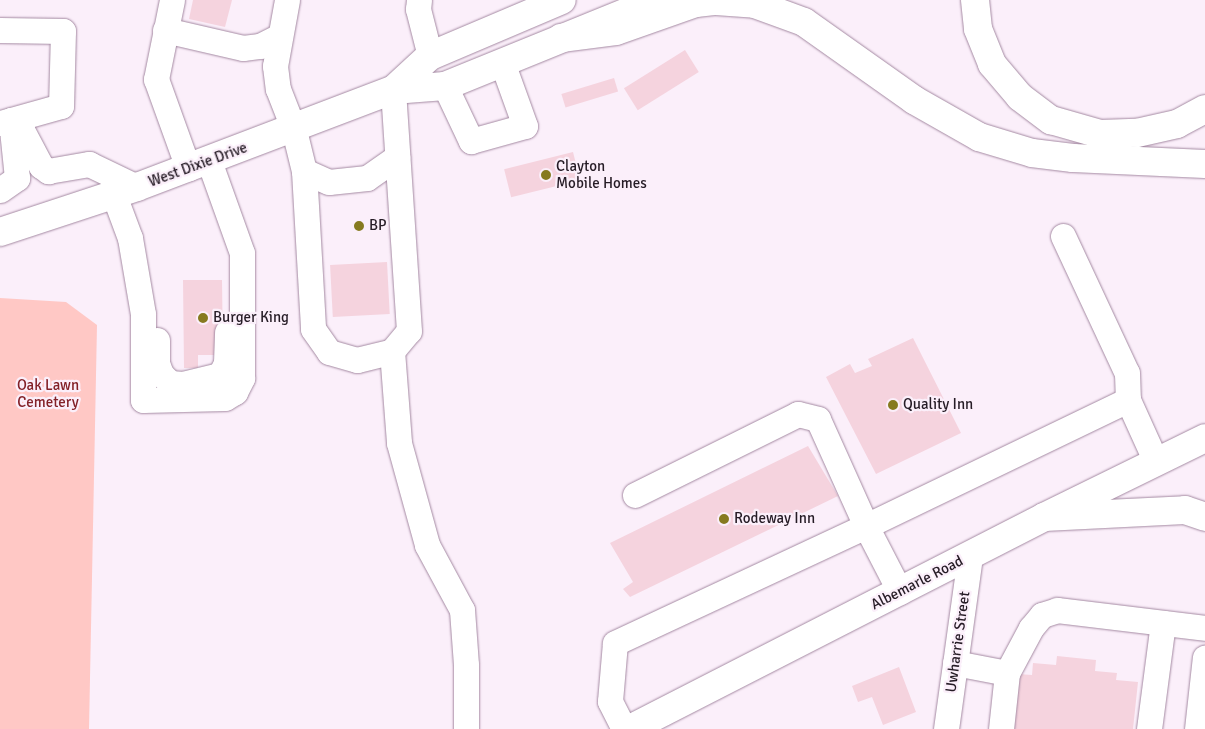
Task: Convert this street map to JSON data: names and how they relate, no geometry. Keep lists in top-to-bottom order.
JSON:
{
  "streets": {
    "main road": ["West Dixie Drive", "Albemarle Road"],
    "street": ["Uwharrie Street"]
  },
  "crossings": [
    ["Albemarle Road", "Uwharrie Street"]
  ],
  "parks": ["Oak Lawn Cemetery"],
  "places": [
    "Clayton Mobile Homes",
    "BP",
    "Burger King",
    "Quality Inn",
    "Rodeway Inn"
  ]
}
